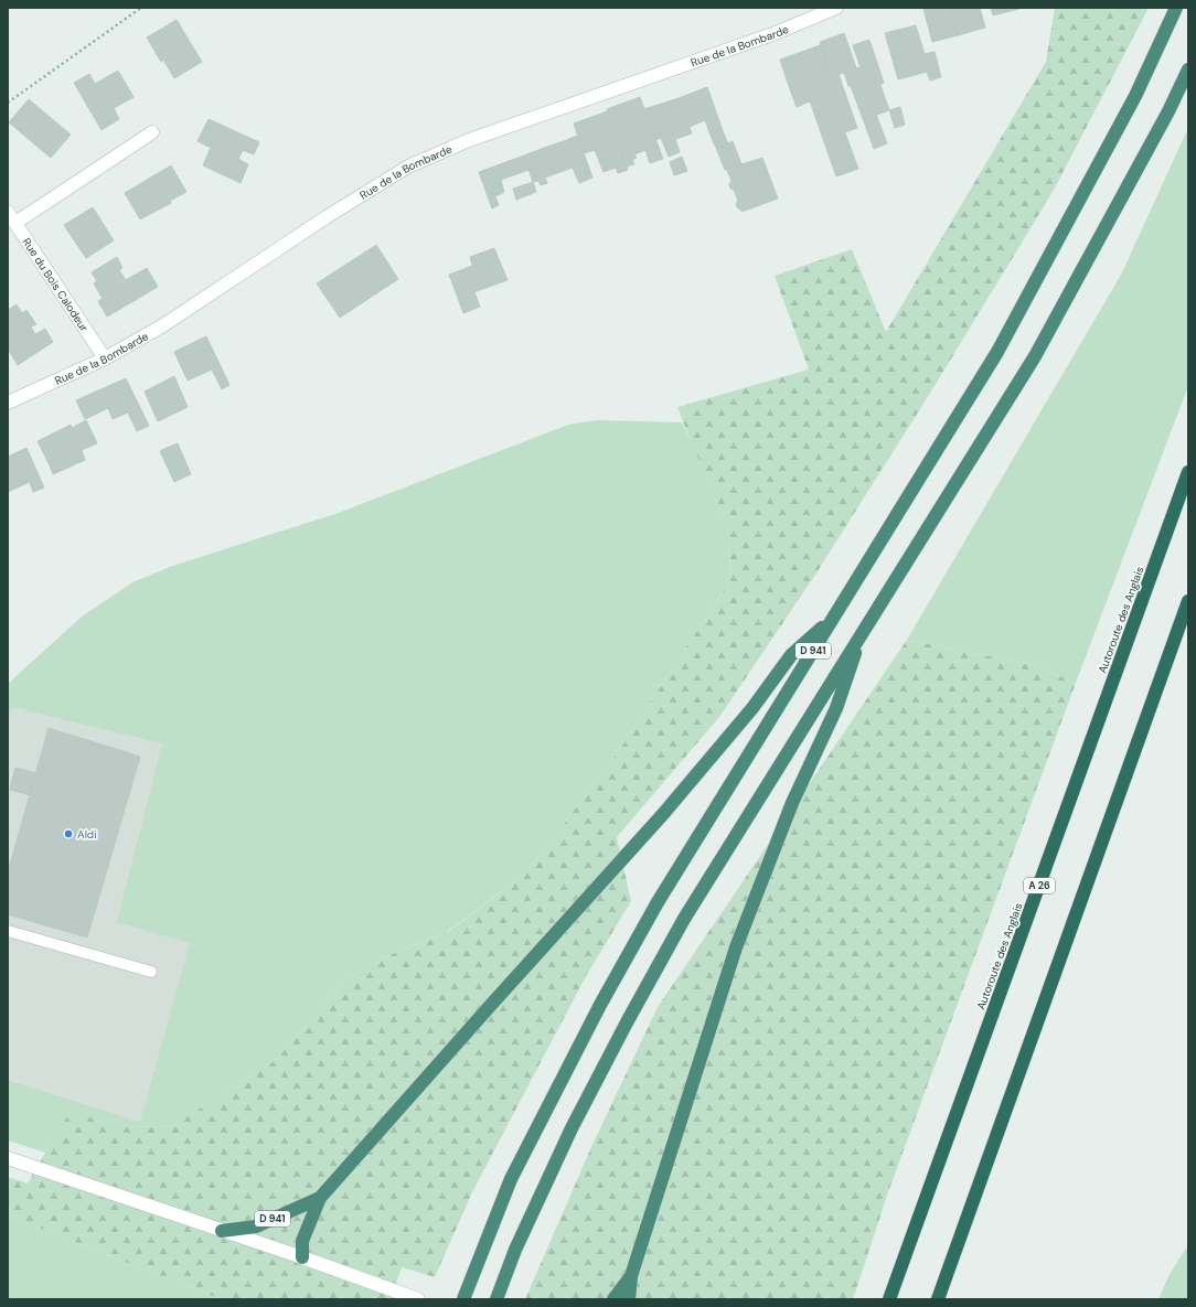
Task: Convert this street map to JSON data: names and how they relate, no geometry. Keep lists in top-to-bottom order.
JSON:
{
  "streets": {
    "highway": ["Autoroute des Anglais", "D 941", "A 26"],
    "street": ["Rue de la Bombarde", "Rue du Bois Calodeur"]
  },
  "crossings": [
    ["Rue de la Bombarde", "Rue du Bois Calodeur"]
  ],
  "places": ["Aldi"]
}
